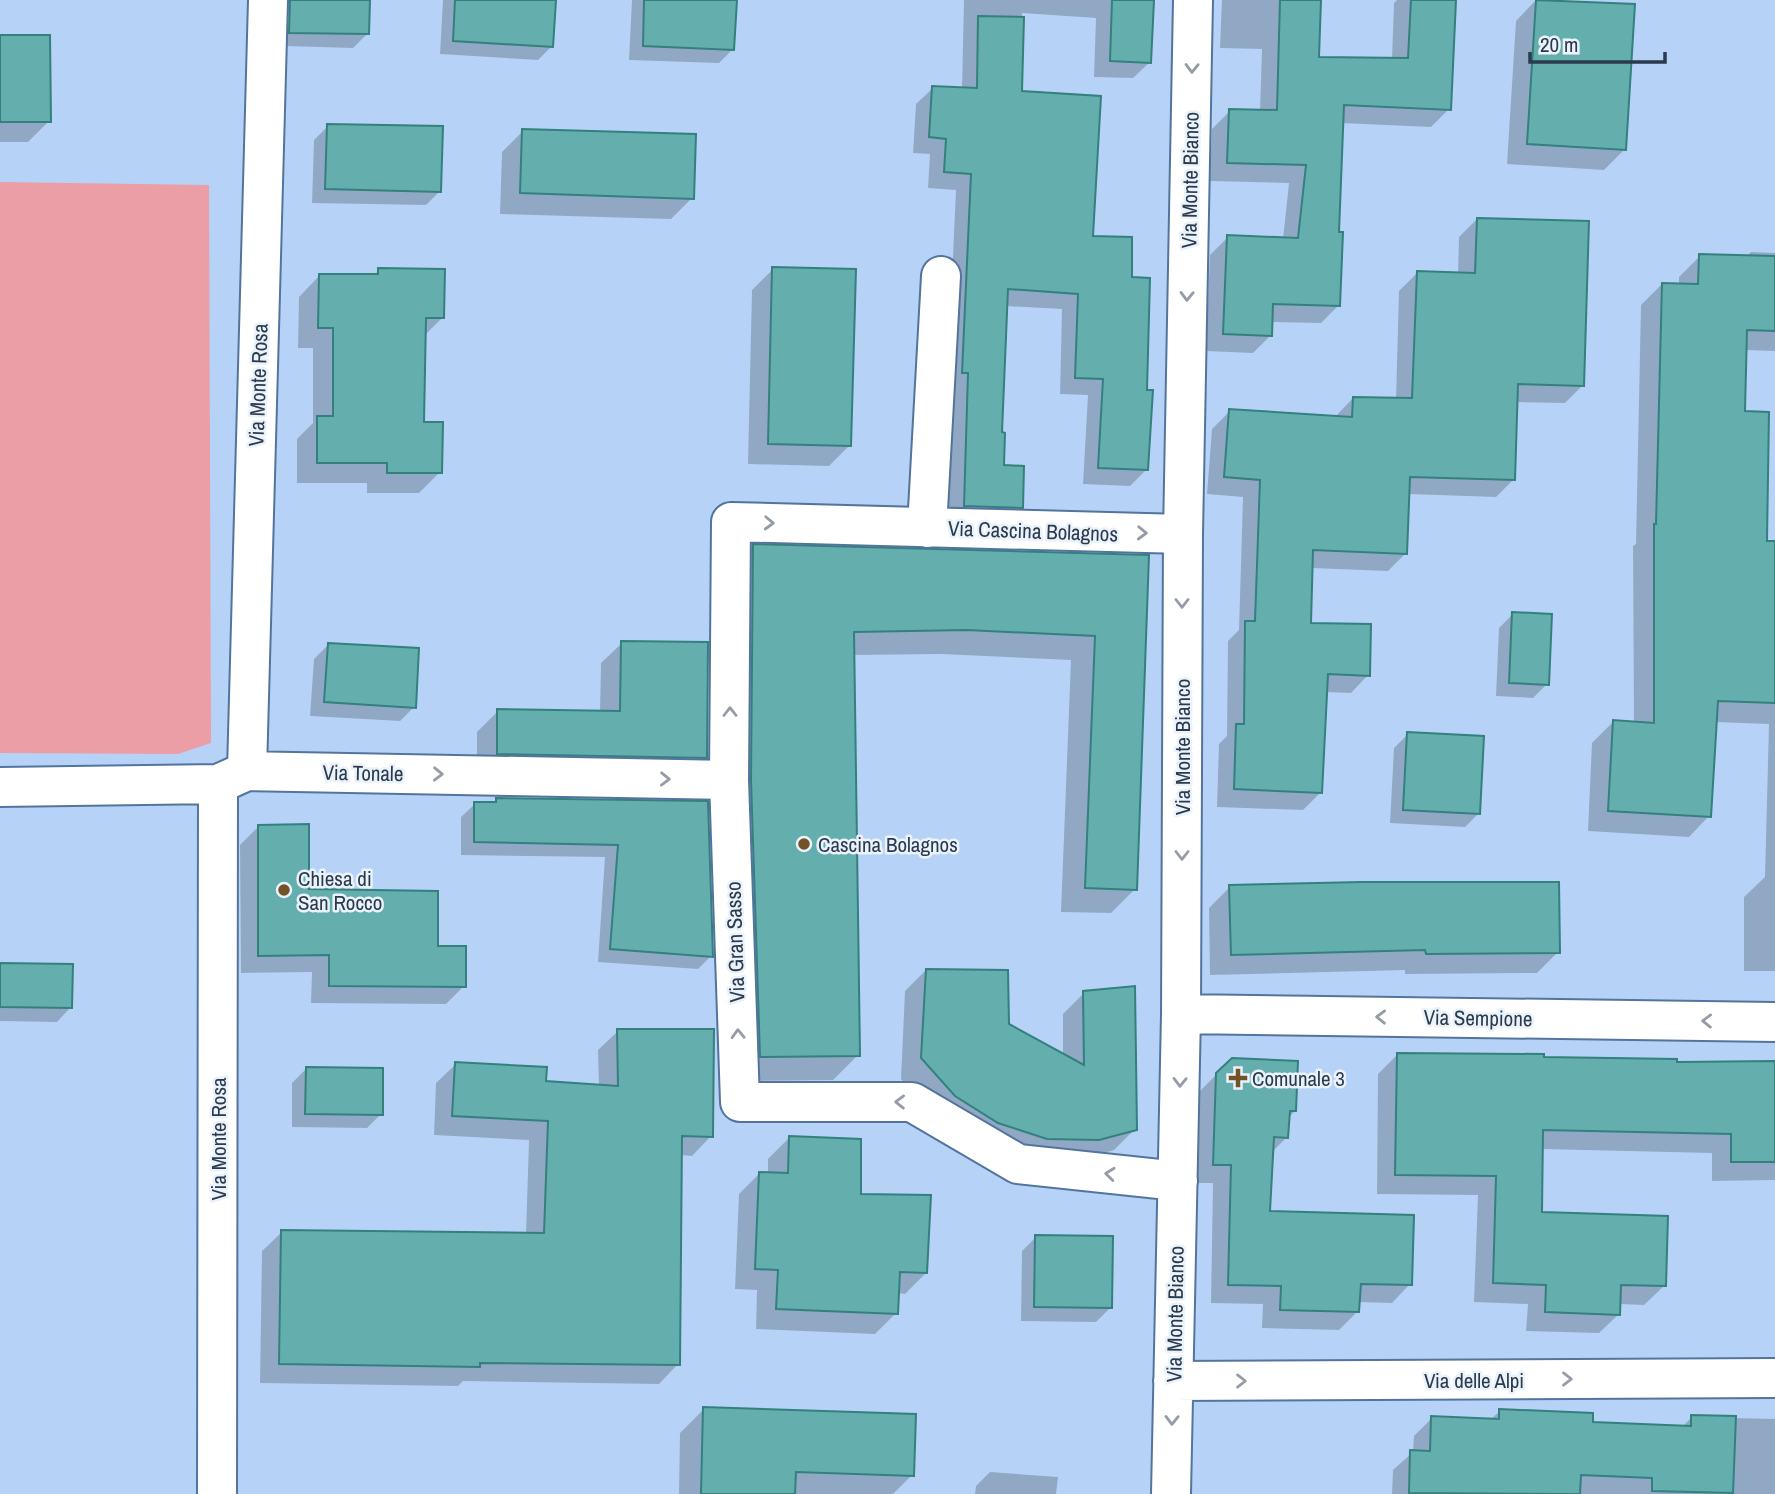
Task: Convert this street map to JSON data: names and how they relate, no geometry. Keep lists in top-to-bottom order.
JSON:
{
  "streets": {
    "street": [
      "Via Monte Bianco",
      "Via Monte Rosa",
      "Via Cascina Bolagnos",
      "Via Tonale",
      "Via Gran Sasso",
      "Via Sempione",
      "Via delle Alpi"
    ]
  },
  "crossings": [
    ["Via Monte Bianco", "Via Cascina Bolagnos"],
    ["Via Monte Bianco", "Via Gran Sasso"],
    ["Via Monte Bianco", "Via Sempione"],
    ["Via Monte Bianco", "Via delle Alpi"],
    ["Via Monte Rosa", "Via Tonale"],
    ["Via Cascina Bolagnos", "Via Gran Sasso"],
    ["Via Tonale", "Via Gran Sasso"]
  ],
  "one_way": [
    "Via Monte Bianco",
    "Via Cascina Bolagnos",
    "Via Tonale",
    "Via Sempione",
    "Via delle Alpi"
  ],
  "places": {
    "other": ["Cascina Bolagnos", "Chiesa di San Rocco"],
    "health": ["Comunale 3"]
  },
  "scale_bar": "20 m"
}
